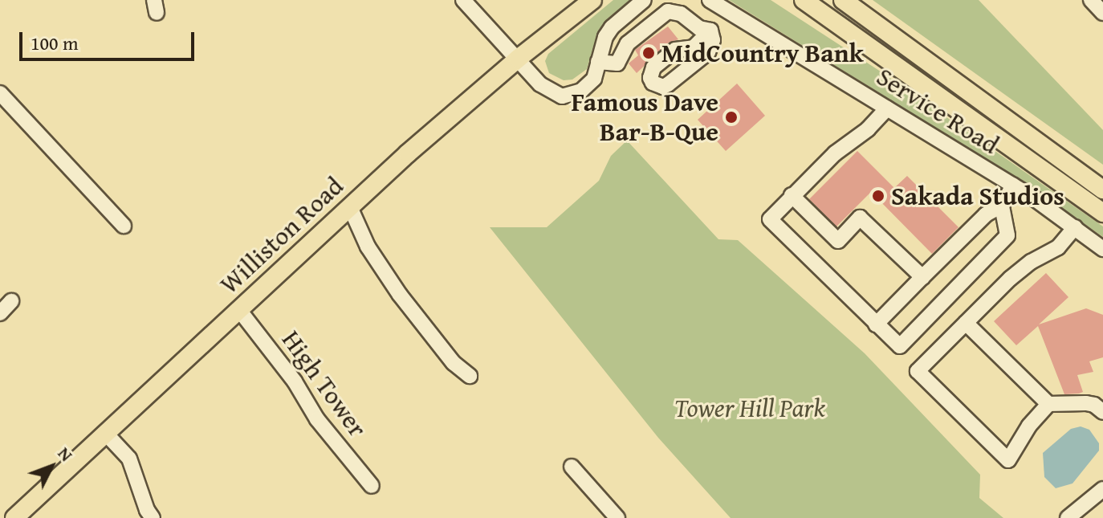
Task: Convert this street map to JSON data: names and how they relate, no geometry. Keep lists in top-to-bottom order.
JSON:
{
  "streets": {
    "main road": ["Williston Road"],
    "street": ["Service Road", "High Tower"]
  },
  "crossings": [
    ["Williston Road", "High Tower"]
  ],
  "parks": ["Tower Hill Park"],
  "places": ["MidCountry Bank", "Famous Dave Bar-B-Que", "Sakada Studios"],
  "scale_bar": "100 m",
  "north": "top right"
}
